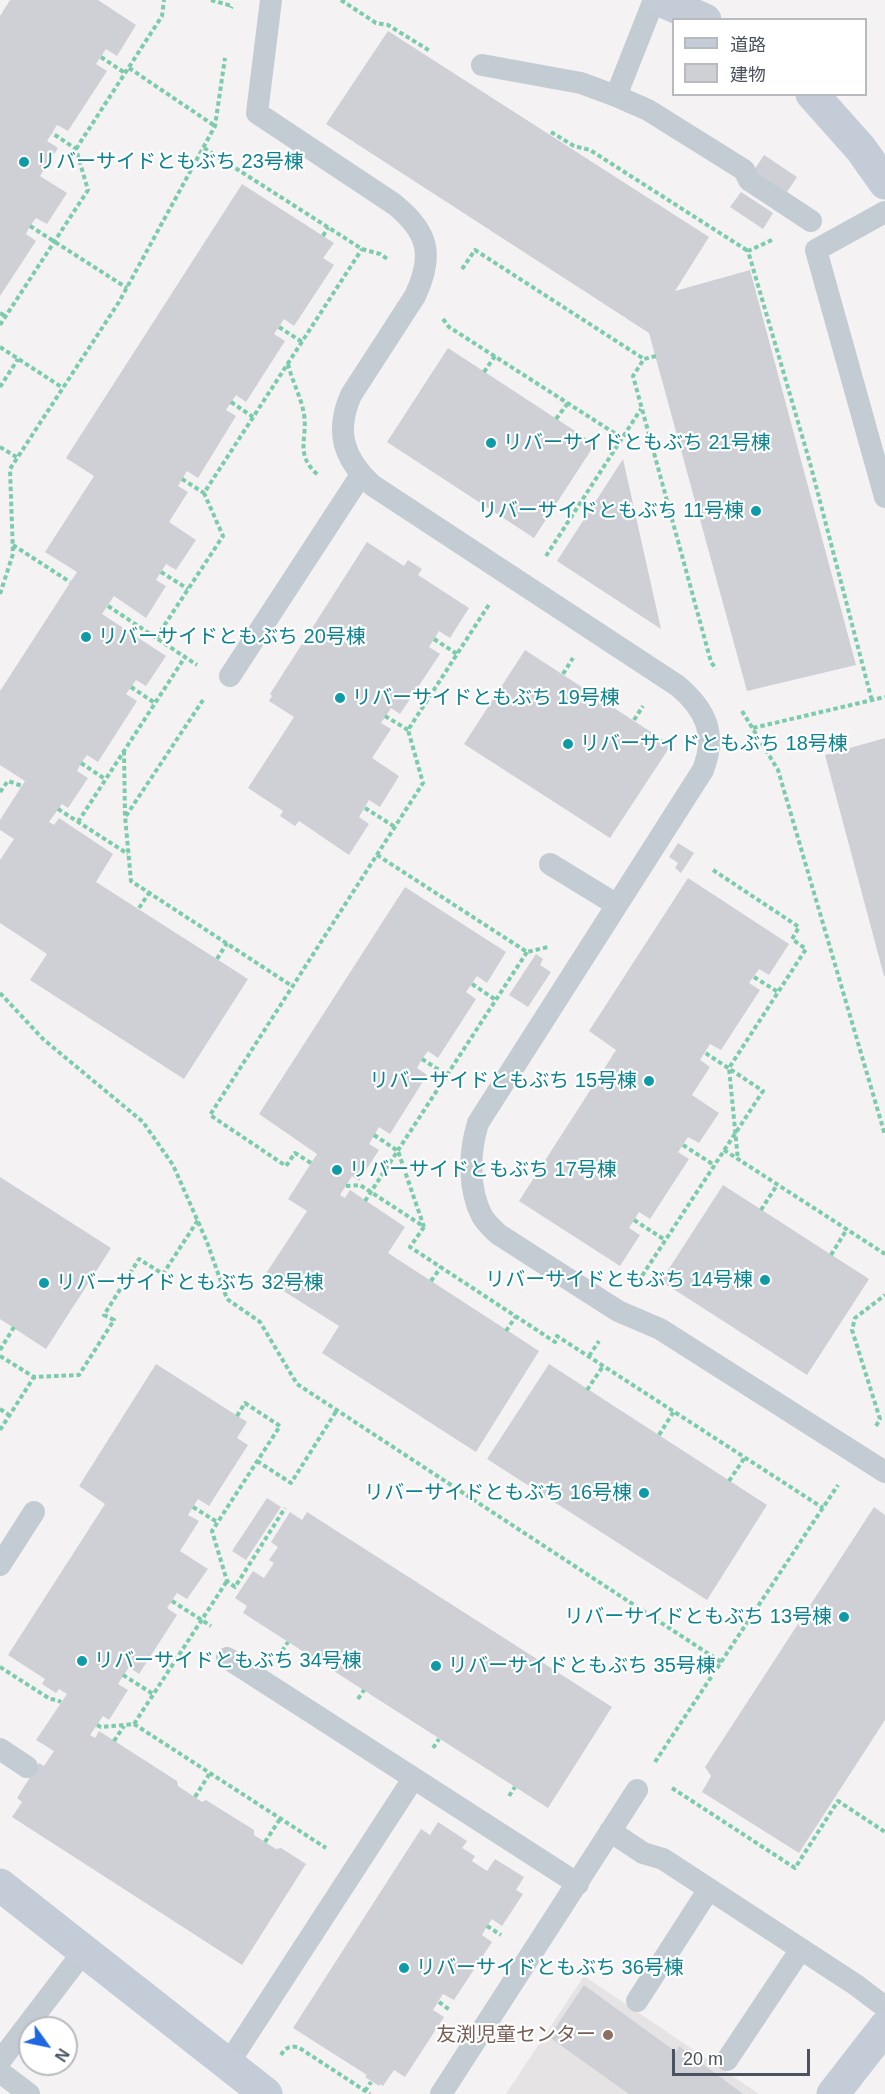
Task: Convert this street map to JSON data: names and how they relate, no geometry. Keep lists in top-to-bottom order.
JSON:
{
  "places": [
    "リバーサイドともぶち 23号棟",
    "リバーサイドともぶち 21号棟",
    "リバーサイドともぶち 11号棟",
    "リバーサイドともぶち 20号棟",
    "リバーサイドともぶち 19号棟",
    "リバーサイドともぶち 18号棟",
    "リバーサイドともぶち 15号棟",
    "リバーサイドともぶち 17号棟",
    "リバーサイドともぶち 14号棟",
    "リバーサイドともぶち 32号棟",
    "リバーサイドともぶち 16号棟",
    "リバーサイドともぶち 13号棟",
    "リバーサイドともぶち 34号棟",
    "リバーサイドともぶち 35号棟",
    "リバーサイドともぶち 36号棟",
    "友渕児童センター"
  ],
  "legend": ["道路", "建物"],
  "scale_bar": "20 m",
  "north": "bottom right"
}
